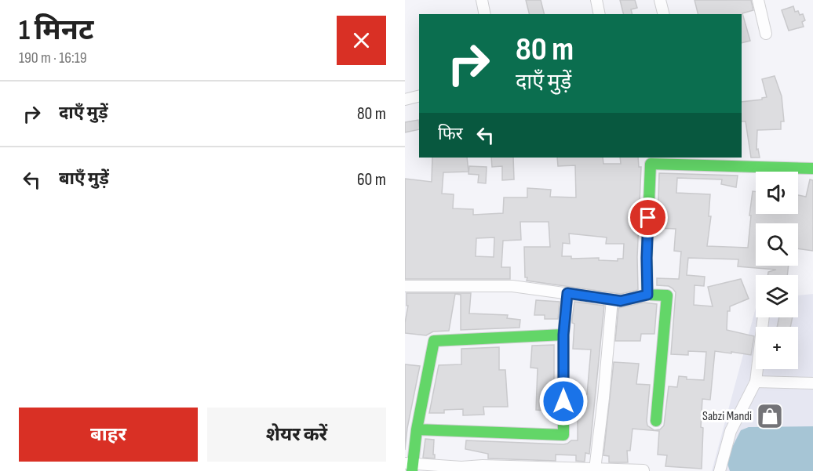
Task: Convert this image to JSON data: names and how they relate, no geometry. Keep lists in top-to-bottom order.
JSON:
{
  "places": {
    "shop": ["Sabzi Mandi"]
  },
  "page": {
    "heading": ["1 मिनट", "190 m · 16:19"],
    "turn": ["80 m", "दाएँ मुड़ें"],
    "list": [
      {
        "name": "दाएँ मुड़ें",
        "value": "80 m"
      },
      {
        "name": "बाएँ मुड़ें",
        "value": "60 m"
      }
    ],
    "then": "फिर",
    "map_buttons": "+",
    "buttons": ["बाहर", "शेयर करें"]
  }
}
